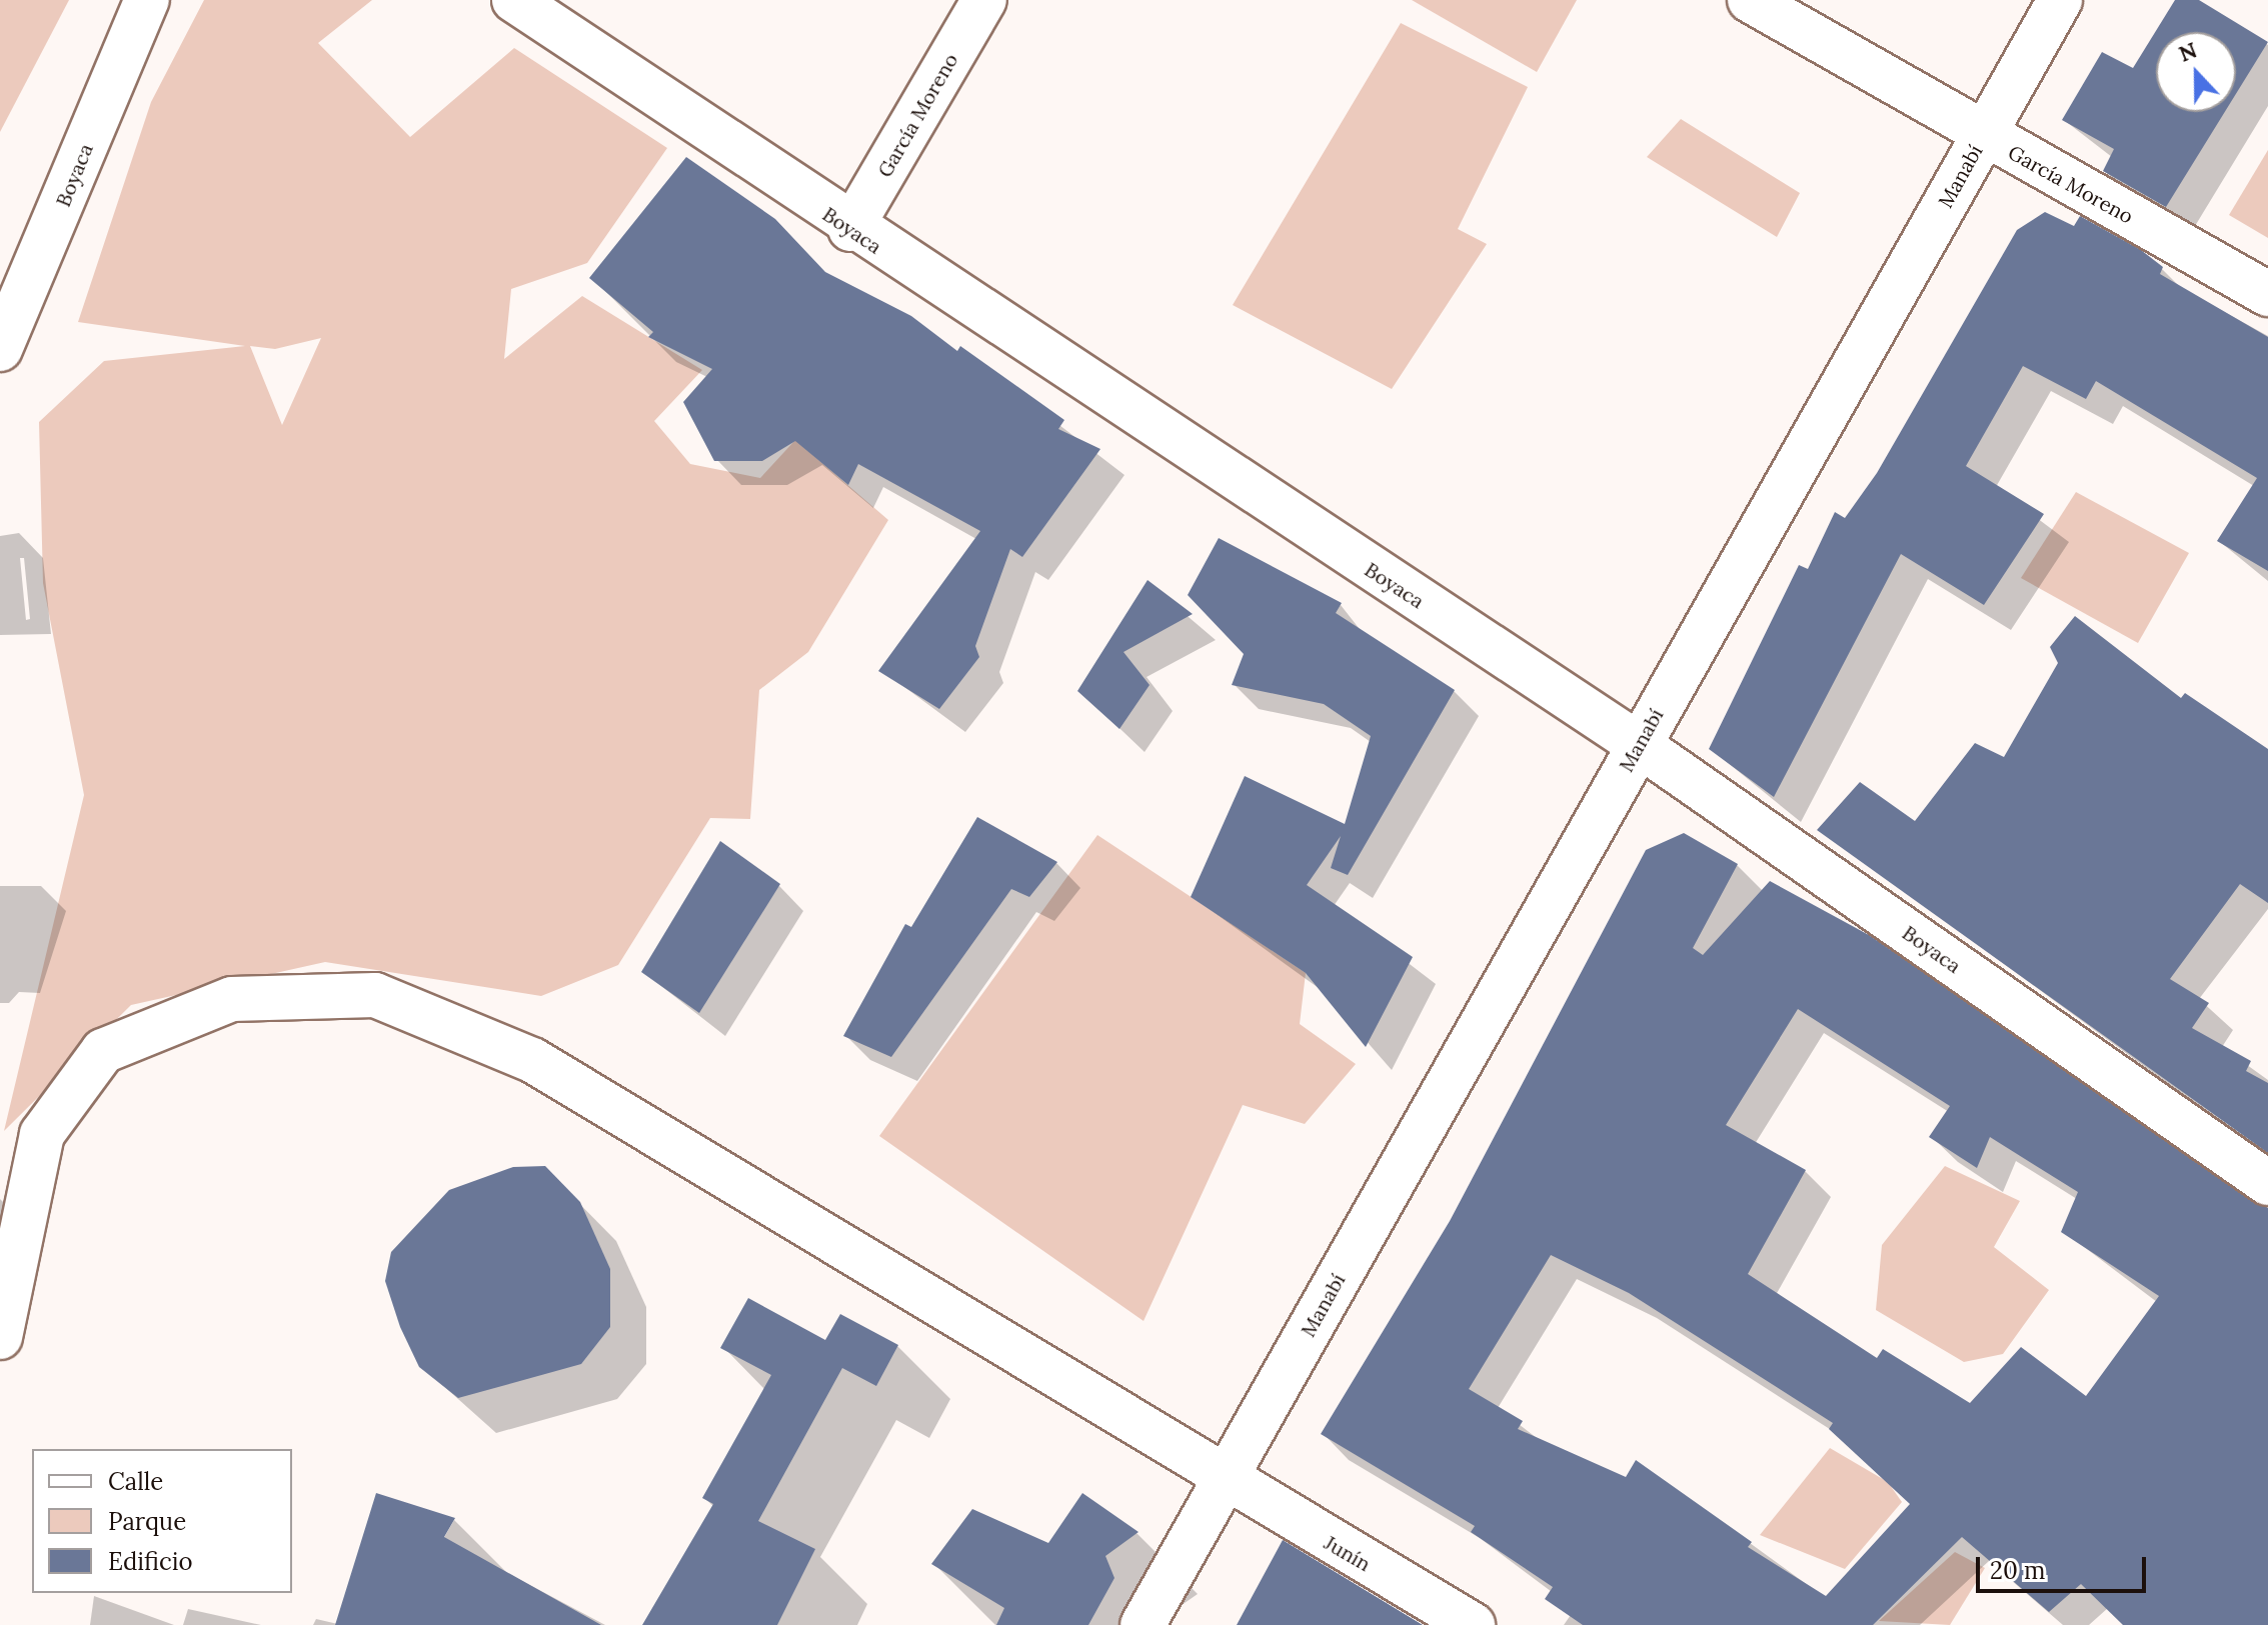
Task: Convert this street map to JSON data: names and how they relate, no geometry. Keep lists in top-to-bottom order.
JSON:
{
  "streets": {
    "street": [
      "García Moreno",
      "Boyaca",
      "Manabí",
      "Junín"
    ]
  },
  "crossings": [
    ["García Moreno", "Boyaca"],
    ["García Moreno", "Manabí"],
    ["Boyaca", "Manabí"],
    ["Manabí", "Junín"]
  ],
  "legend": ["Calle", "Parque", "Edificio"],
  "scale_bar": "20 m",
  "north": "top"
}
